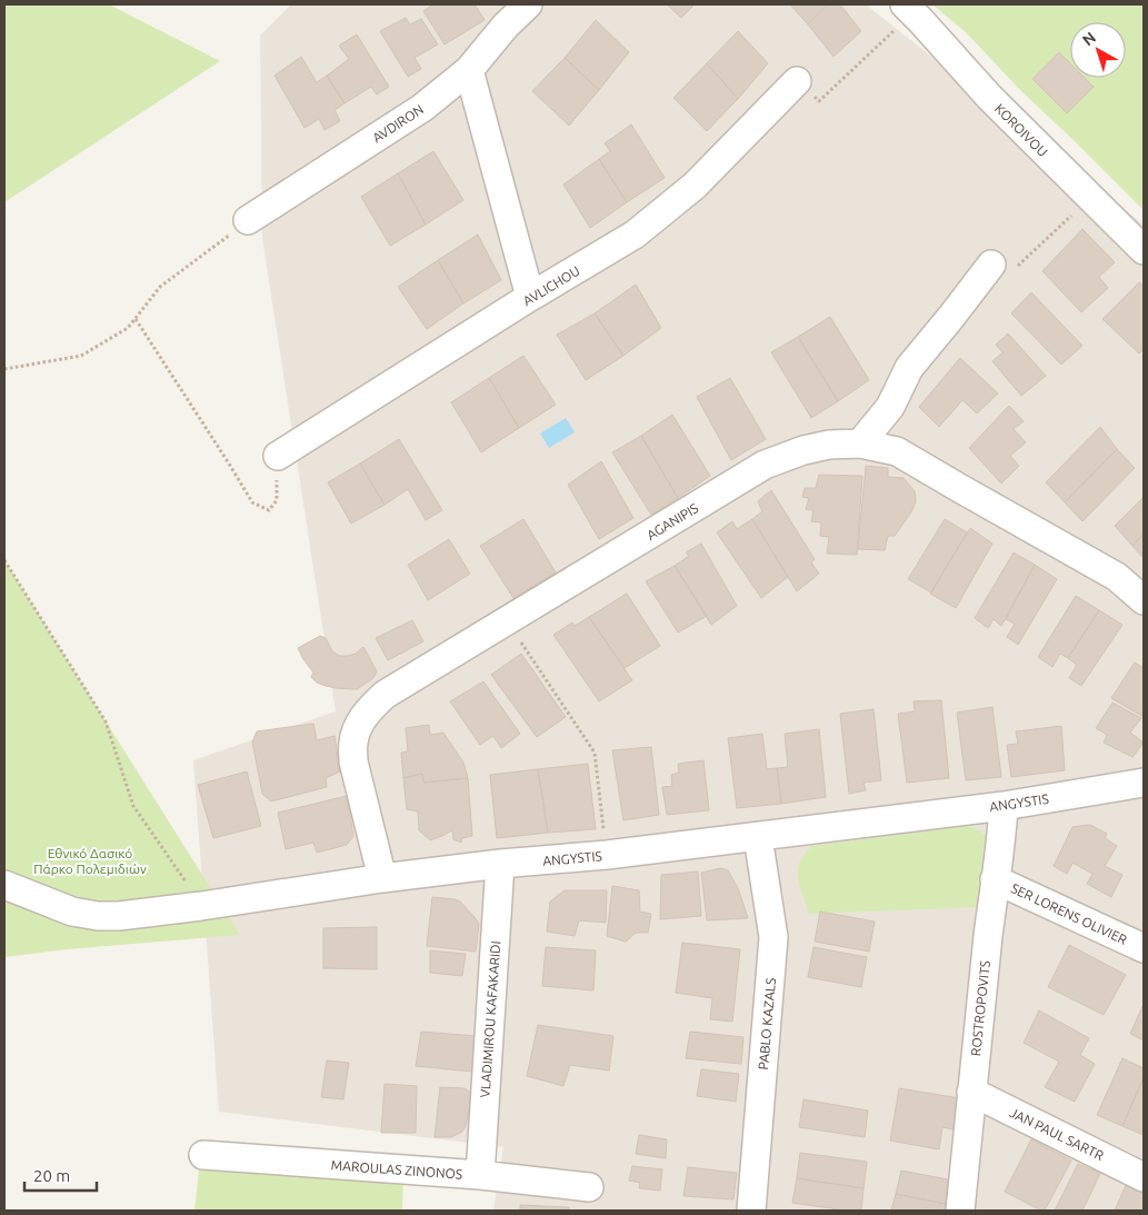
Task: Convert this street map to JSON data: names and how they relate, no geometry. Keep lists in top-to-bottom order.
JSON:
{
  "streets": {
    "street": [
      "AVDIRON",
      "KOROIVOU",
      "AVLICHOU",
      "AGANIPIS",
      "ANGYSTIS",
      "SER LORENS OLIVIER",
      "ROSTROPOVITS",
      "VLADIMIROU KAFAKARIDI",
      "PABLO KAZALS",
      "JAN PAUL SARTR",
      "MAROULAS ZINONOS"
    ]
  },
  "crossings": [
    ["AGANIPIS", "ANGYSTIS"],
    ["ANGYSTIS", "ROSTROPOVITS"],
    ["ANGYSTIS", "VLADIMIROU KAFAKARIDI"],
    ["ANGYSTIS", "PABLO KAZALS"],
    ["SER LORENS OLIVIER", "ROSTROPOVITS"],
    ["ROSTROPOVITS", "JAN PAUL SARTR"],
    ["VLADIMIROU KAFAKARIDI", "MAROULAS ZINONOS"]
  ],
  "parks": ["Εθνικό Δασικό Πάρκο Πολεμιδιών"],
  "scale_bar": "20 m",
  "north": "top left"
}
